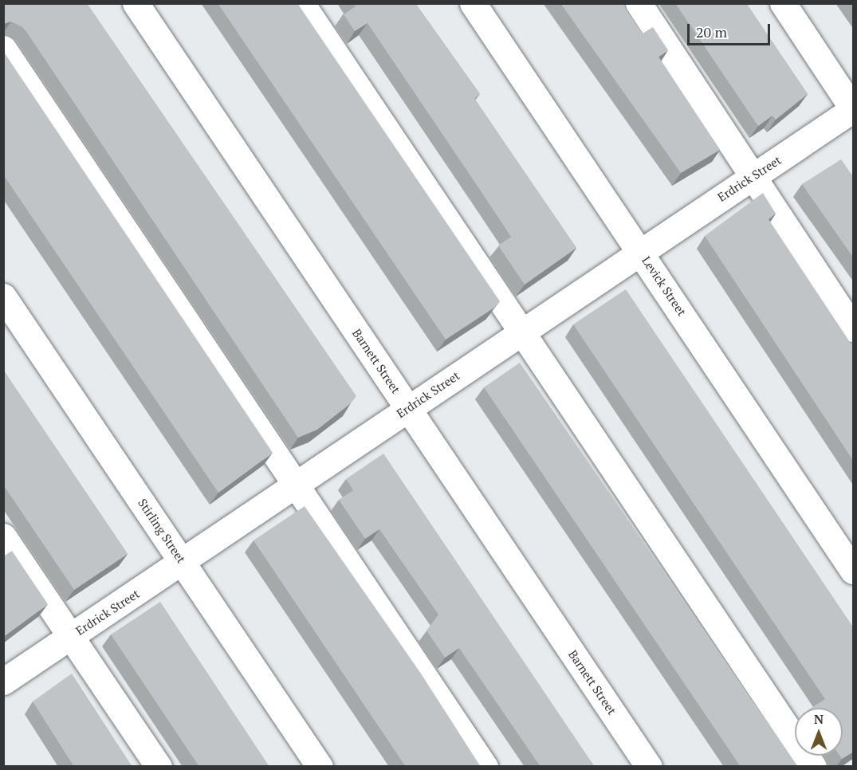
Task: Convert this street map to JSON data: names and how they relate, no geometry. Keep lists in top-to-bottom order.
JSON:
{
  "streets": {
    "main road": [
      "Erdrick Street",
      "Levick Street",
      "Barnett Street",
      "Stirling Street"
    ]
  },
  "crossings": [
    ["Erdrick Street", "Levick Street"],
    ["Erdrick Street", "Barnett Street"],
    ["Erdrick Street", "Stirling Street"]
  ],
  "scale_bar": "20 m",
  "north": "top"
}
